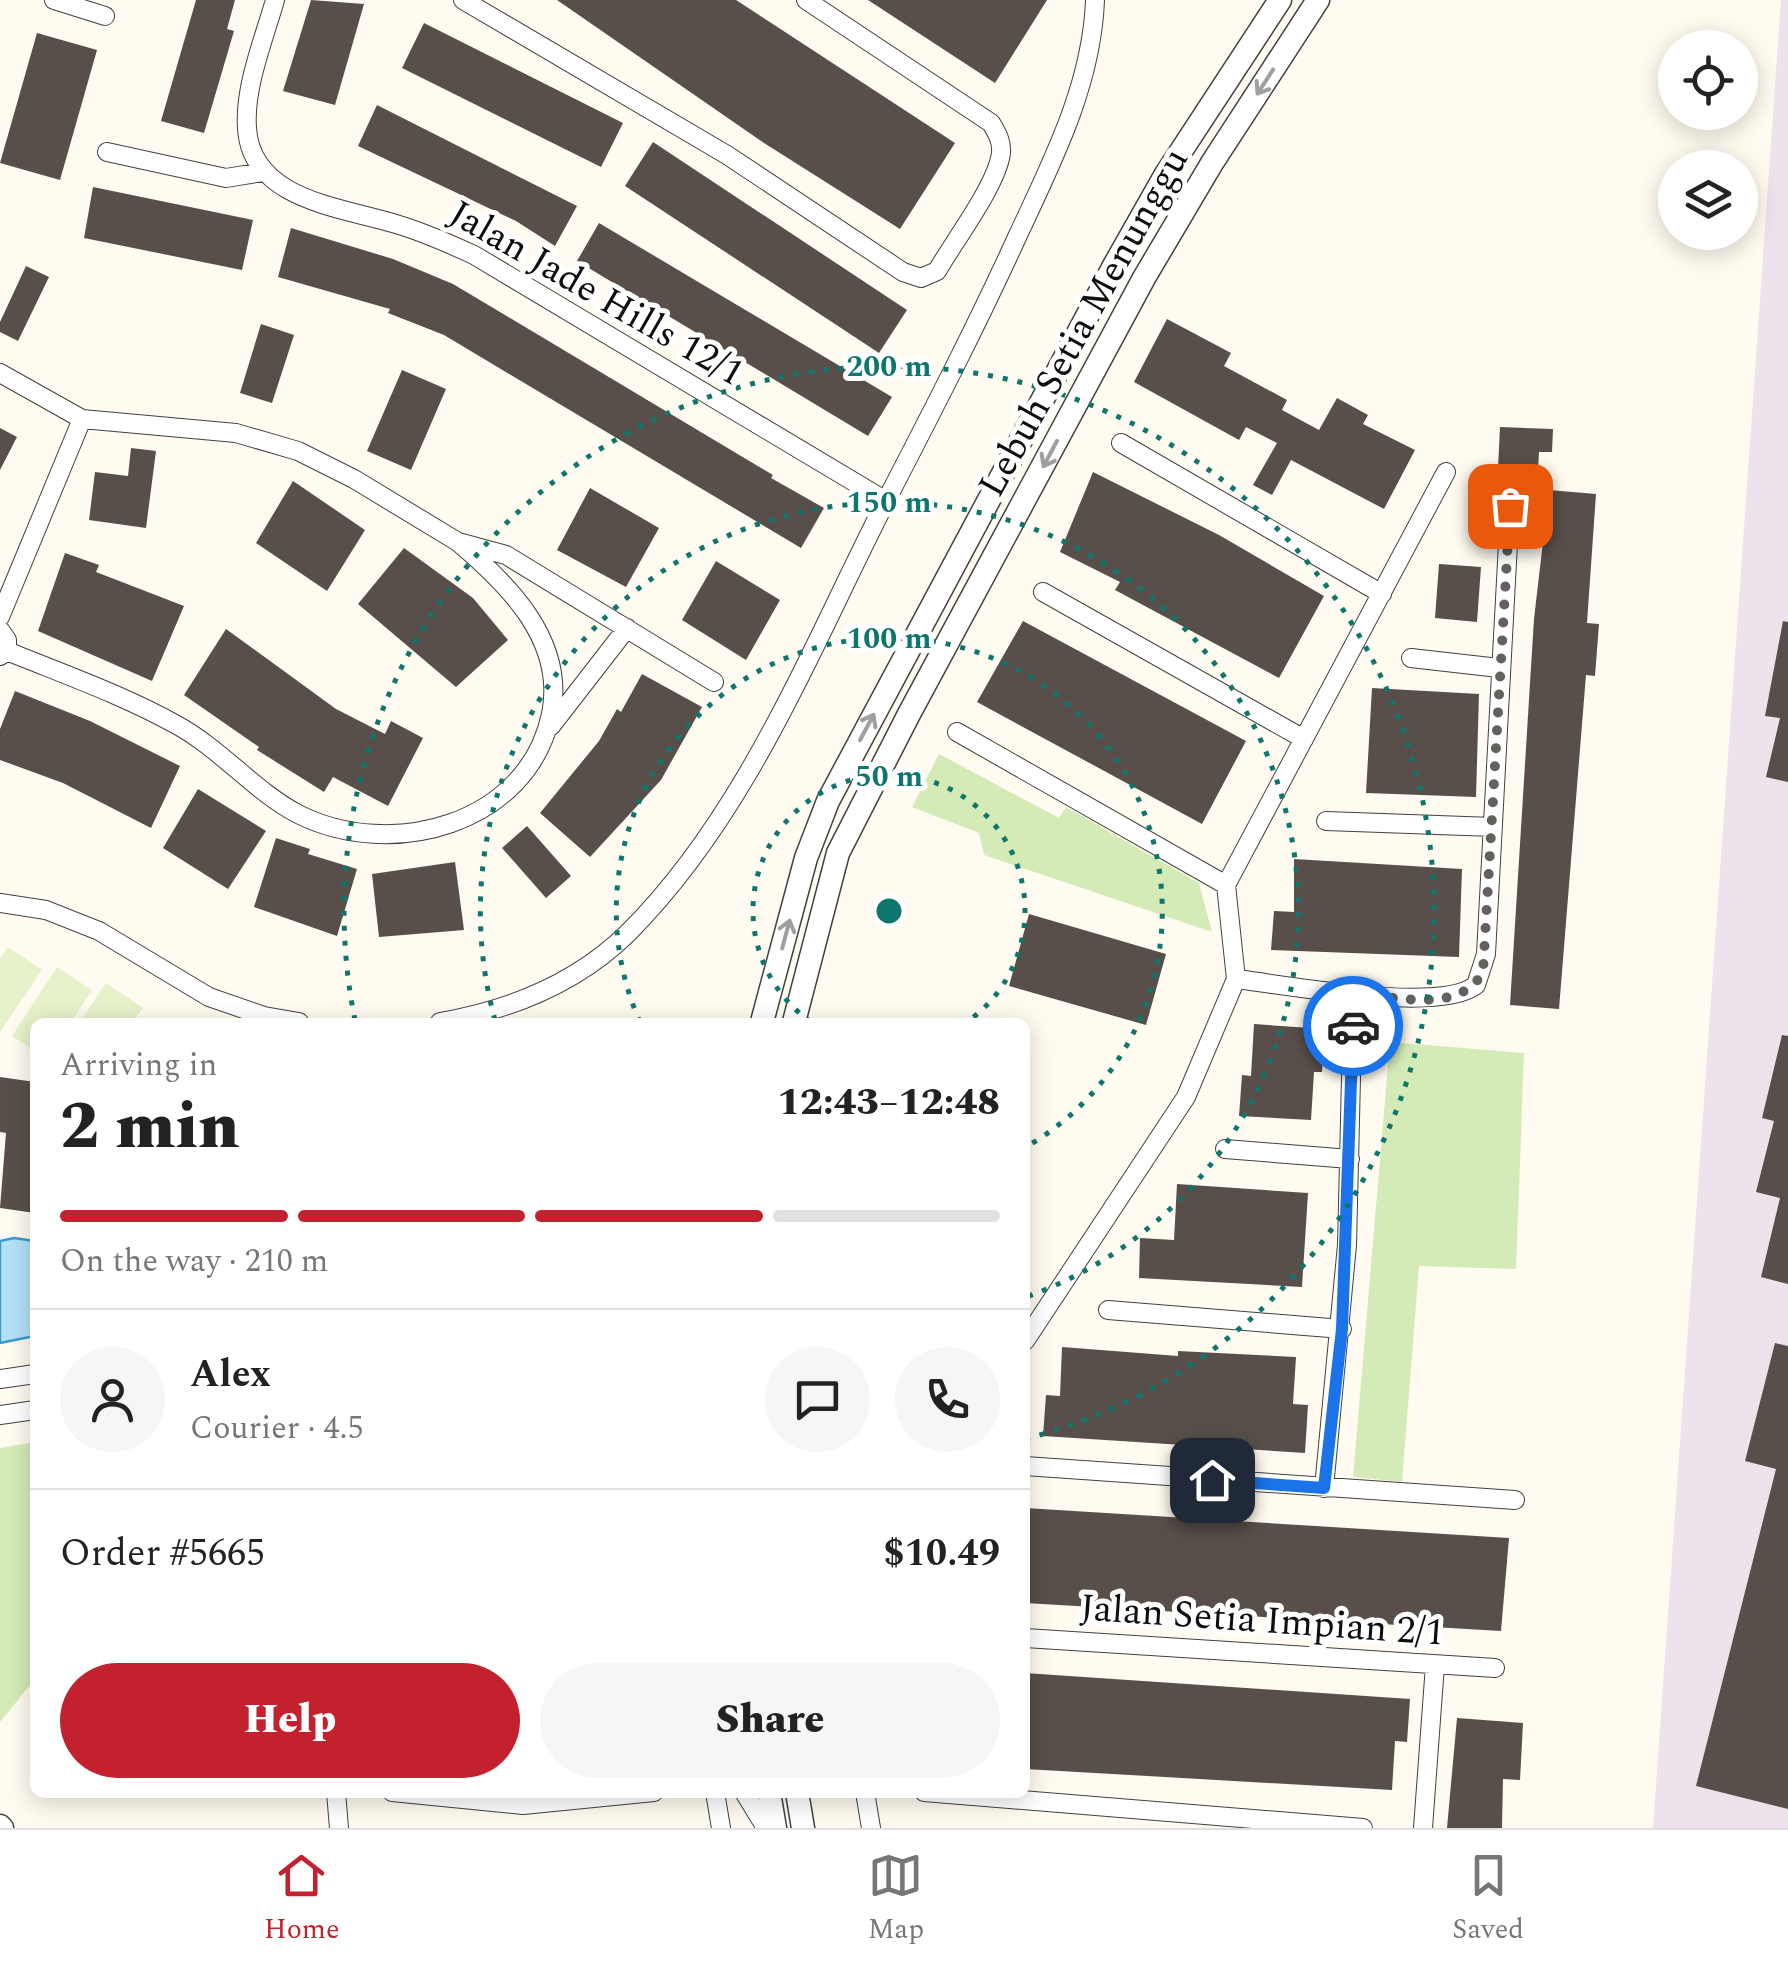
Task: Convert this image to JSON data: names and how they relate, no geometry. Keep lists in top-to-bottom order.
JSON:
{
  "streets": {
    "street": ["Jalan Jade Hills 12/1", "Lebuh Setia Menunggu", "Jalan Setia Impian 2/1"]
  },
  "page": {
    "heading": ["2 min", "Arriving in", "12:43–12:48"],
    "panel": [
      "Alex",
      "Courier · 4.5",
      "Order #5665",
      "$10.49"
    ],
    "bar": "On the way · 210 m",
    "buttons": ["Help", "Share"],
    "tabs": ["Home", "Map", "Saved"]
  },
  "rings": [
    "200 m",
    "150 m",
    "100 m",
    "50 m"
  ]
}
